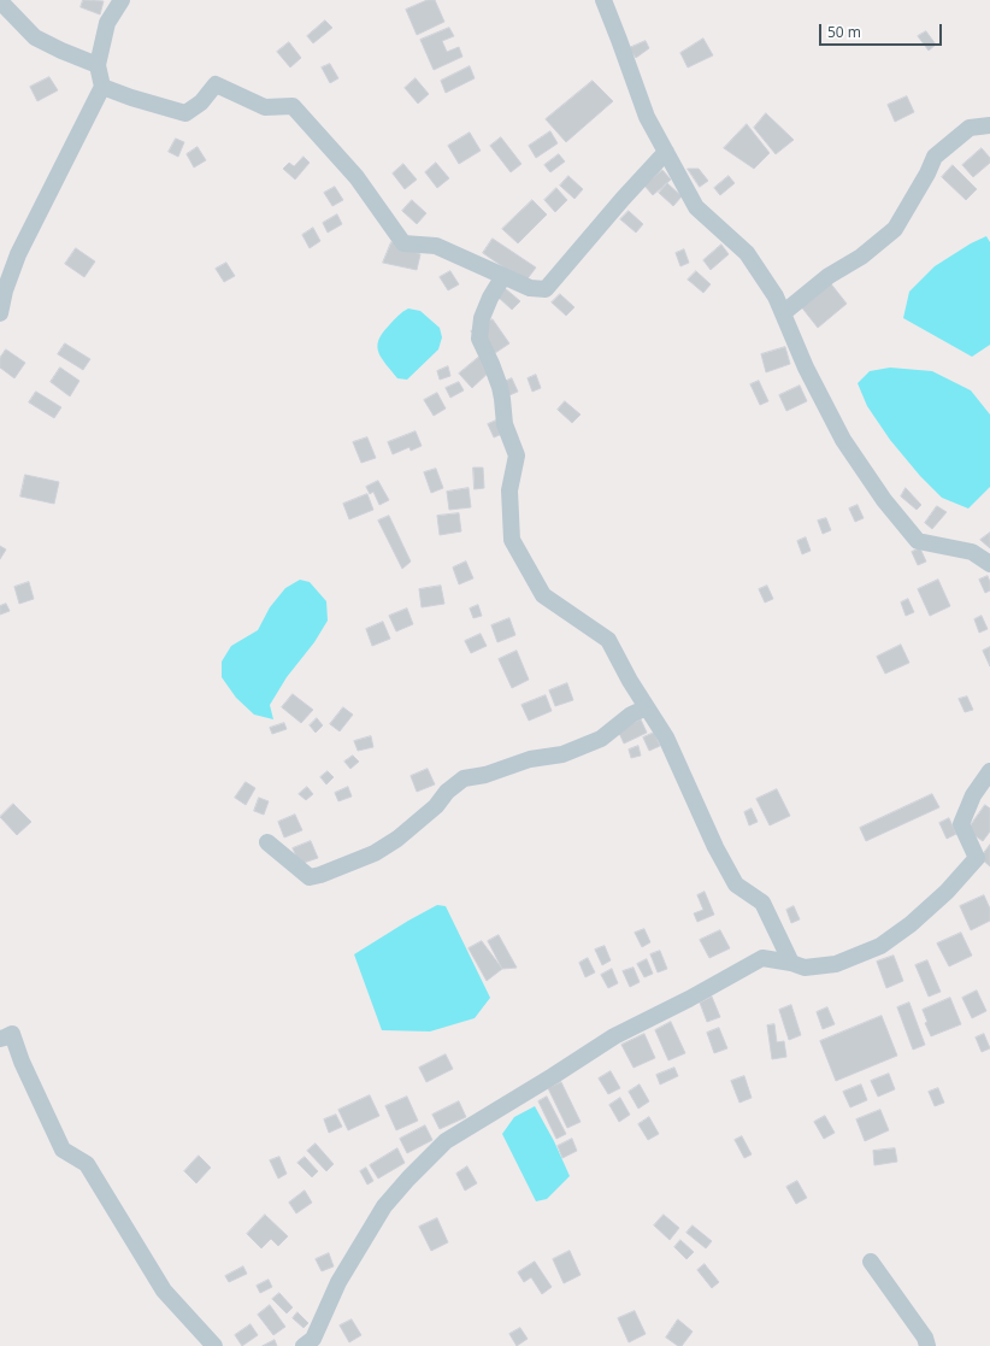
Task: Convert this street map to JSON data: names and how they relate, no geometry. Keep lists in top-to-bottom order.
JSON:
{
  "scale_bar": "50 m"
}
